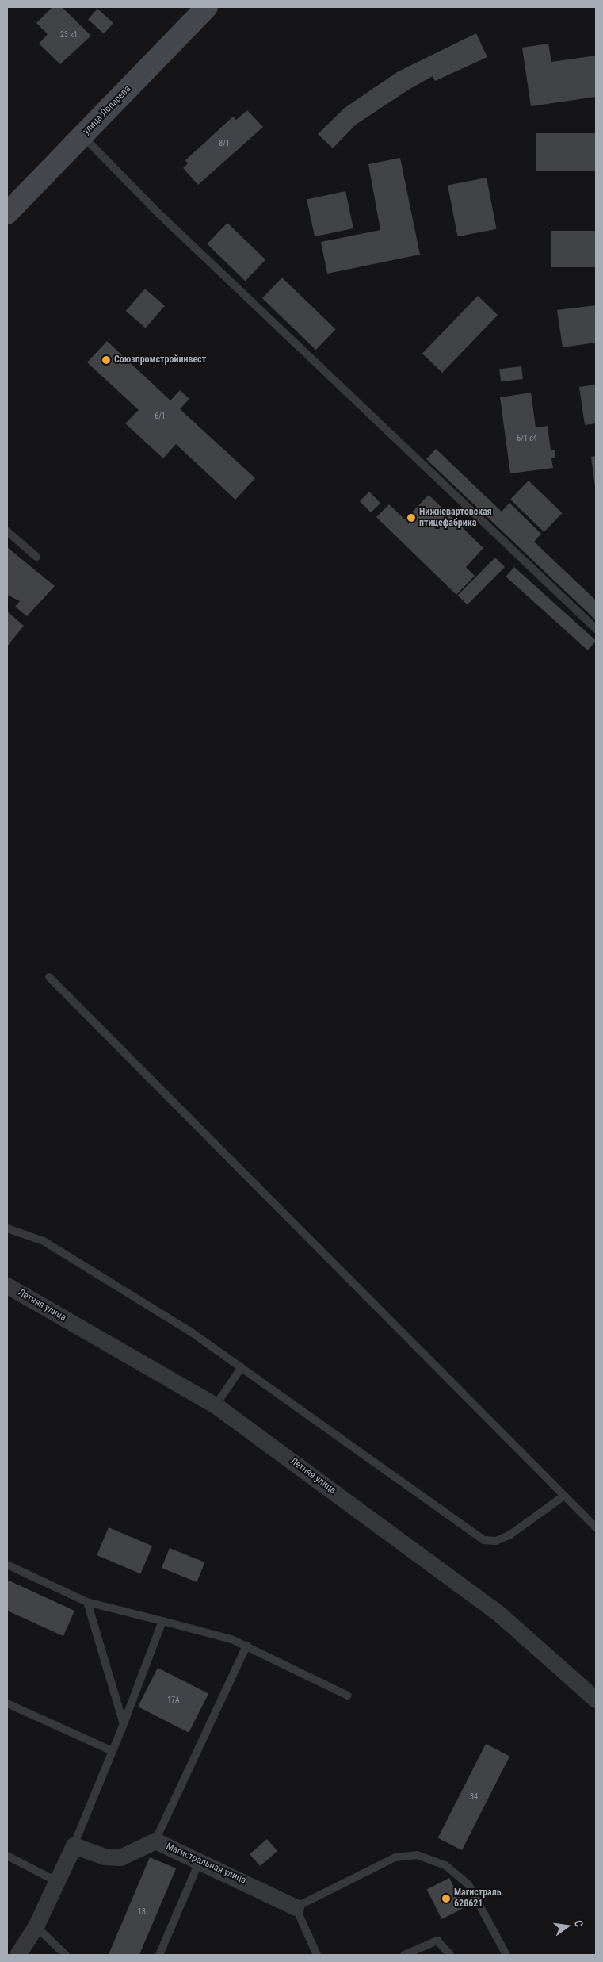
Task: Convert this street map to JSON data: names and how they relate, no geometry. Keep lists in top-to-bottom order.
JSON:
{
  "streets": {
    "main road": ["улица Лопарева"],
    "street": ["Летняя улица", "Магистральная улица"]
  },
  "places": ["Союзпромстройинвест", "Нижневартовская птицефабрика", "Магистраль 628621"],
  "house_numbers": [
    "23 к1",
    "8/1",
    "6/1",
    "6/1 с4",
    "17А",
    "34",
    "18"
  ],
  "north": "right"
}
